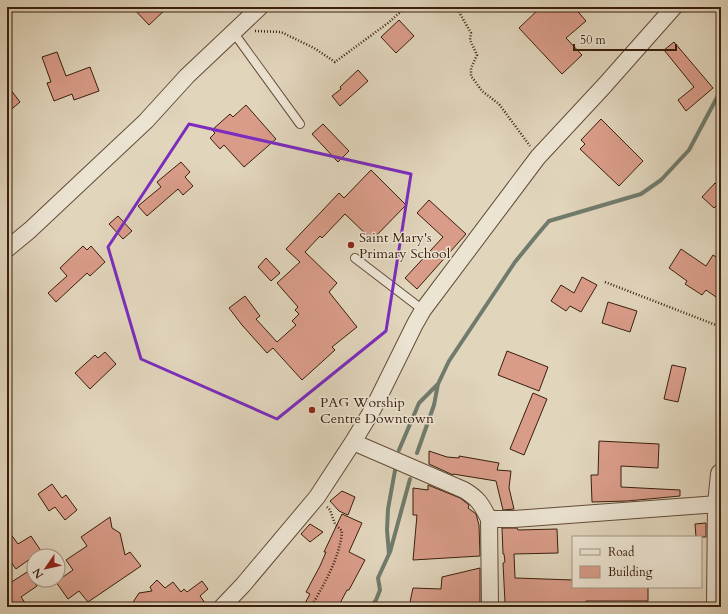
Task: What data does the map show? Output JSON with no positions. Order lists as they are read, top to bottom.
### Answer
{
  "places": ["Saint Mary's Primary School", "PAG Worship Centre Downtown"],
  "legend": ["Road", "Building"],
  "scale_bar": "50 m",
  "north": "bottom left"
}
